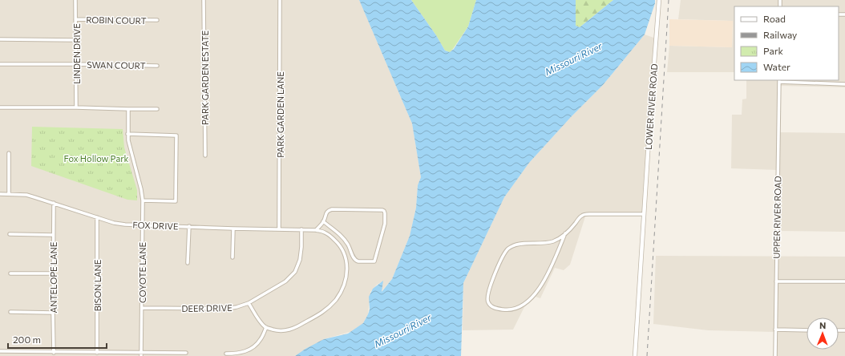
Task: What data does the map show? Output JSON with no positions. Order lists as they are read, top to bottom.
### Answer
{
  "streets": {
    "street": [
      "ROBIN COURT",
      "LINDEN DRIVE",
      "SWAN COURT",
      "PARK GARDEN ESTATE",
      "LOWER RIVER ROAD",
      "PARK GARDEN LANE",
      "UPPER RIVER ROAD",
      "FOX DRIVE",
      "COYOTE LANE",
      "ANTELOPE LANE",
      "BISON LANE",
      "DEER DRIVE"
    ]
  },
  "crossings": [
    ["ROBIN COURT", "LINDEN DRIVE"],
    ["LINDEN DRIVE", "SWAN COURT"],
    ["PARK GARDEN LANE", "FOX DRIVE"],
    ["FOX DRIVE", "COYOTE LANE"],
    ["FOX DRIVE", "ANTELOPE LANE"],
    ["FOX DRIVE", "BISON LANE"],
    ["FOX DRIVE", "DEER DRIVE"],
    ["COYOTE LANE", "DEER DRIVE"]
  ],
  "water": ["Missouri River"],
  "parks": ["Fox Hollow Park"],
  "legend": [
    "Road",
    "Railway",
    "Park",
    "Water"
  ],
  "scale_bar": "200 m",
  "north": "top"
}
